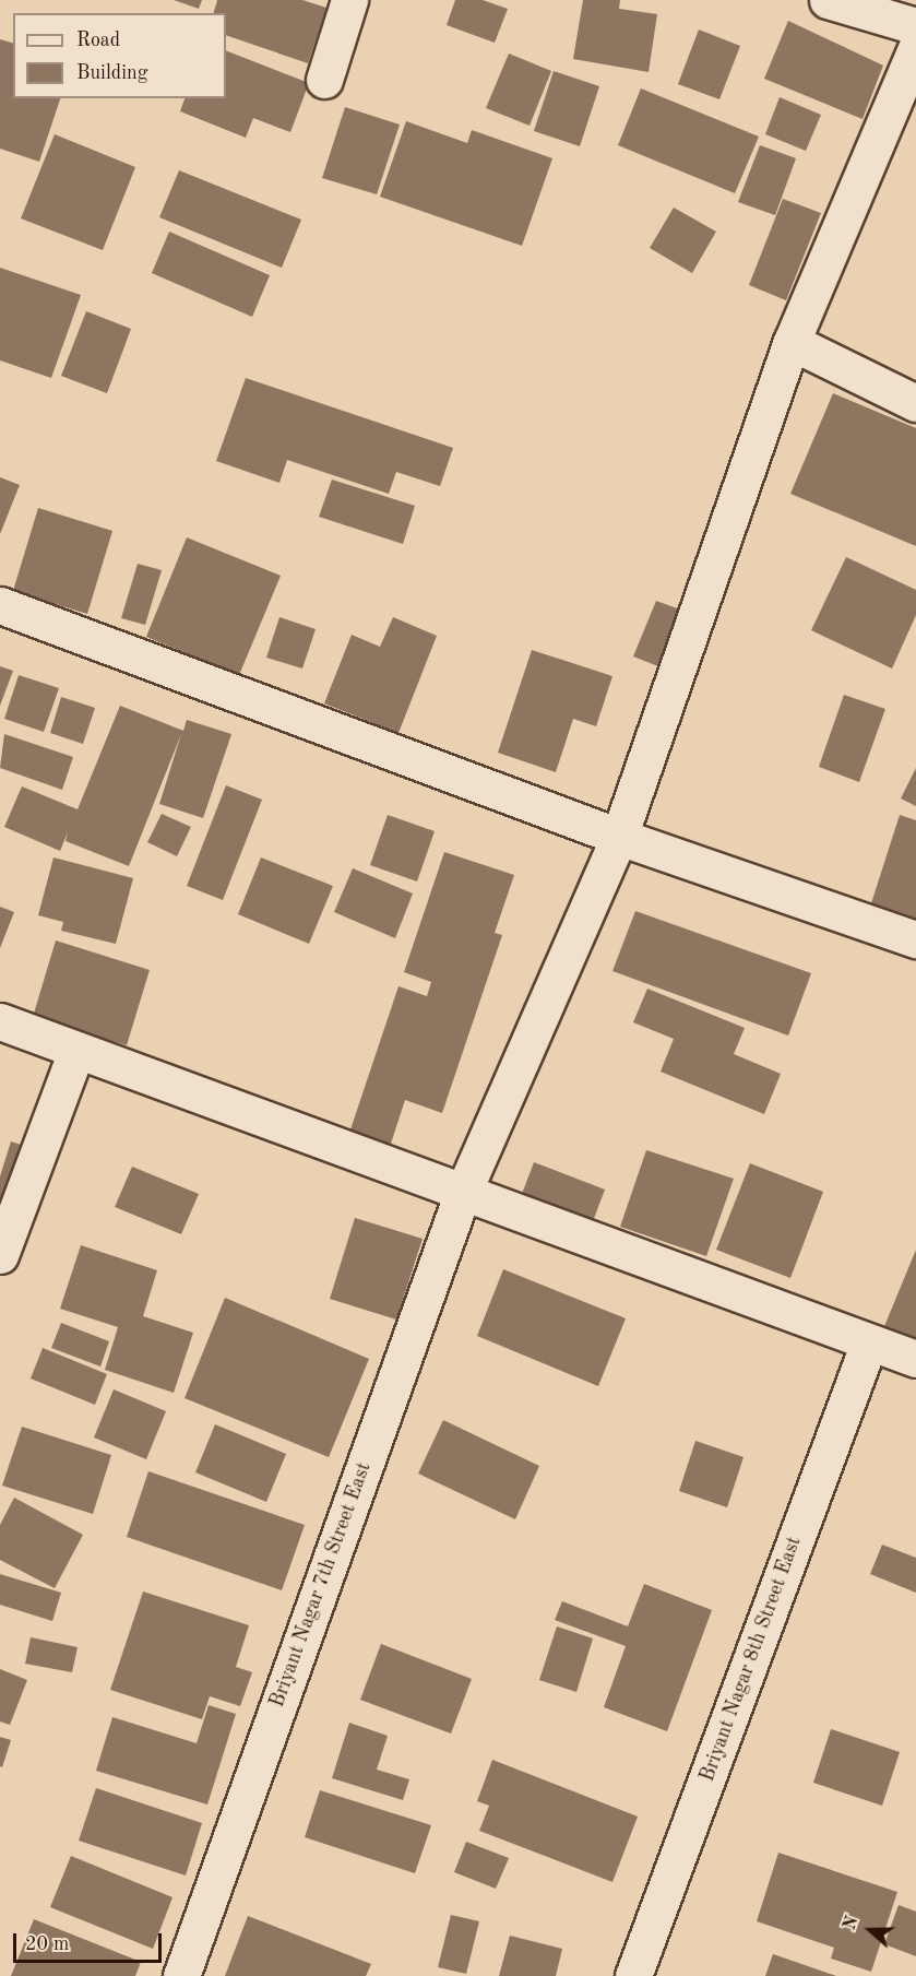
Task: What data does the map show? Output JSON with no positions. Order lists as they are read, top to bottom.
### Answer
{
  "streets": {
    "street": ["Briyant Nagar 7th Street East", "Briyant Nagar 8th Street East"]
  },
  "legend": ["Road", "Building"],
  "scale_bar": "20 m",
  "north": "left"
}
